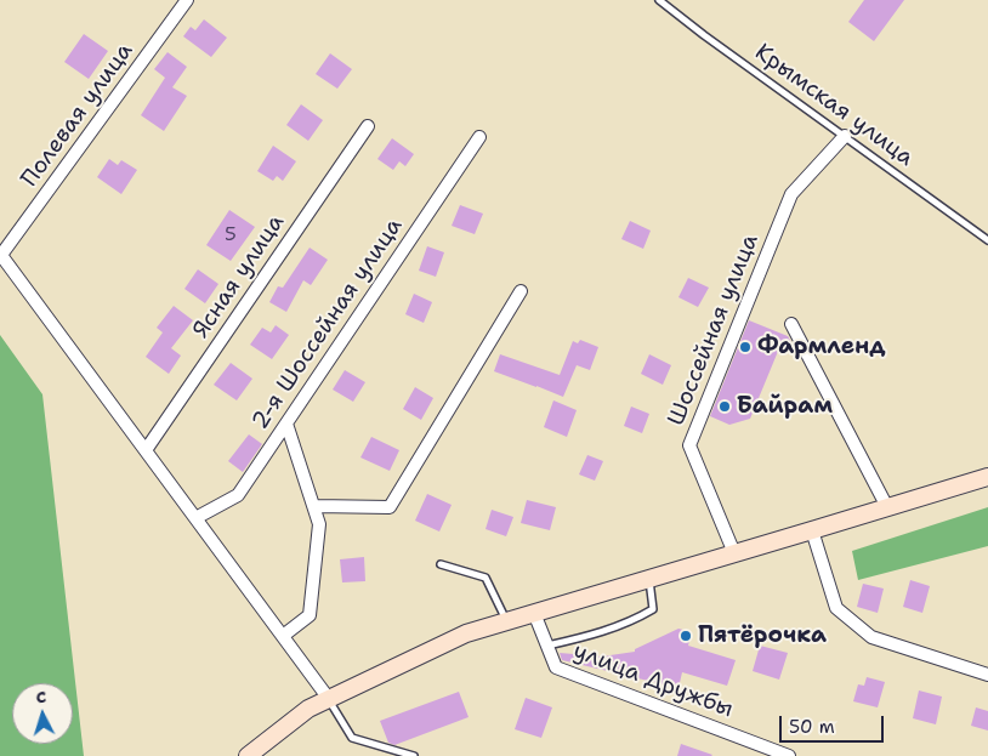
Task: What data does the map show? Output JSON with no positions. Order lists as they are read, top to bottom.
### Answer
{
  "streets": {
    "street": [
      "Полевая улица",
      "Ясная улица",
      "2-я Шоссейная улица",
      "Шоссейная улица",
      "улица Дружбы"
    ],
    "lane": ["Крымская улица"]
  },
  "crossings": [
    ["Крымская улица", "Шоссейная улица"]
  ],
  "places": ["Фармленд", "Байрам", "Пятёрочка"],
  "house_numbers": ["5"],
  "scale_bar": "50 m",
  "north": "top"
}
